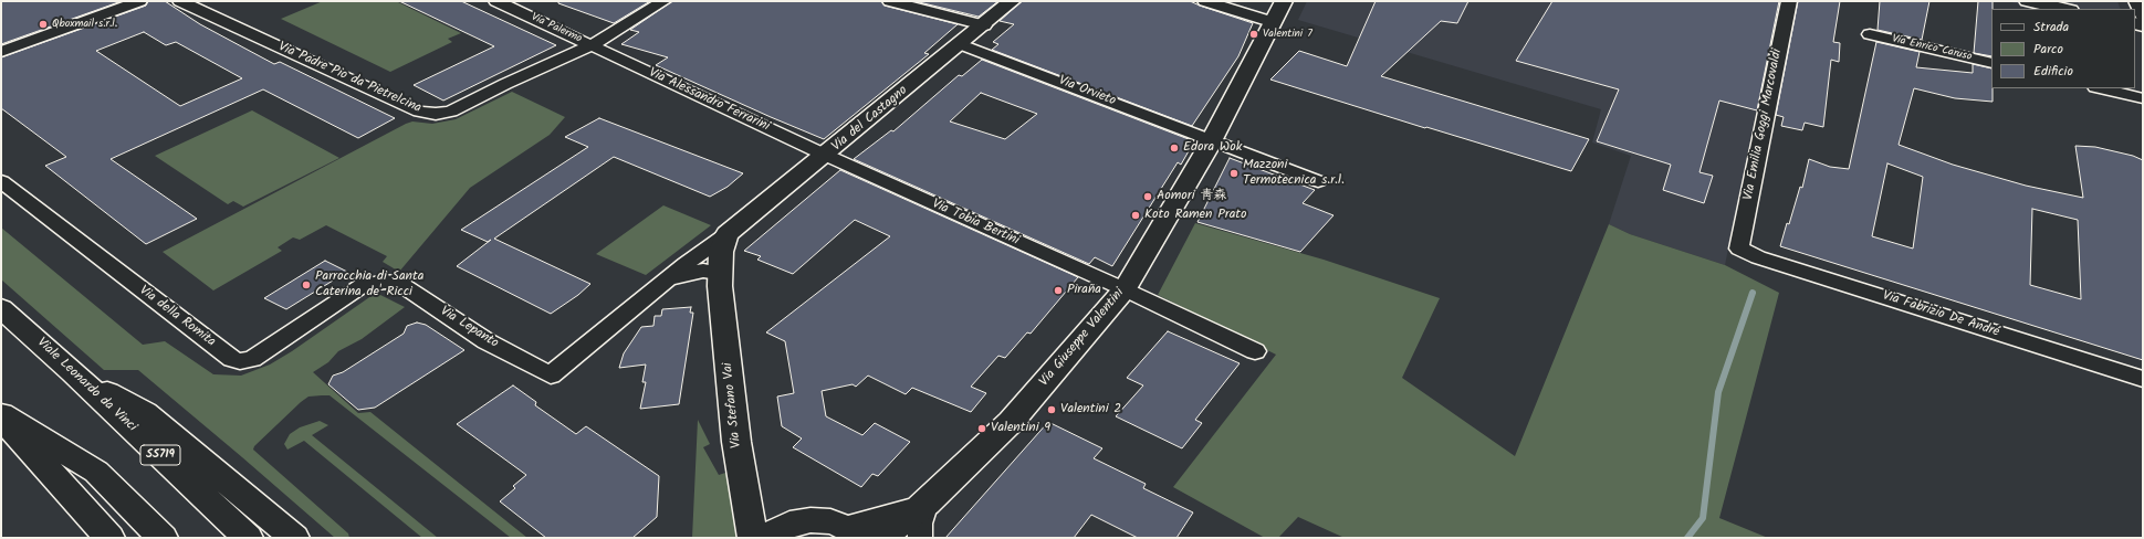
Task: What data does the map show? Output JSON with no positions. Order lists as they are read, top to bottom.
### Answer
{
  "streets": {
    "main road": [
      "Via del Castagno",
      "Via Giuseppe Valentini",
      "Viale Leonardo da Vinci",
      "Via Stefano Vai",
      "SS719"
    ],
    "street": [
      "Via Palermo",
      "Via Enrico Caruso",
      "Via Padre Pio da Pietrelcina",
      "Via Orvieto",
      "Via Alessandro Ferrarini",
      "Via Emilia Goggi Marcovaldi",
      "Via Tobia Bertini",
      "Via Fabrizio De André",
      "Via della Romita",
      "Via Lepanto"
    ]
  },
  "crossings": [
    ["Via Palermo", "Via Padre Pio da Pietrelcina"],
    ["Via Palermo", "Via Alessandro Ferrarini"],
    ["Via Padre Pio da Pietrelcina", "Via Alessandro Ferrarini"],
    ["Via Orvieto", "Via del Castagno"],
    ["Via Orvieto", "Via Giuseppe Valentini"],
    ["Via Alessandro Ferrarini", "Via del Castagno"],
    ["Via Alessandro Ferrarini", "Via Tobia Bertini"],
    ["Via del Castagno", "Via Tobia Bertini"],
    ["Via del Castagno", "Via Lepanto"],
    ["Via del Castagno", "Via Stefano Vai"],
    ["Via Emilia Goggi Marcovaldi", "Via Fabrizio De André"],
    ["Via Tobia Bertini", "Via Giuseppe Valentini"],
    ["Via della Romita", "Via Lepanto"]
  ],
  "places": [
    "Qboxmail s.r.l.",
    "Valentini 7",
    "Edora Wok",
    "Mazzoni Termotecnica s.r.l.",
    "Aomori 青森",
    "Koto Ramen Prato",
    "Parrocchia di Santa Caterina de' Ricci",
    "Piraña",
    "Valentini 2",
    "Valentini 9"
  ],
  "legend": ["Strada", "Parco", "Edificio"]
}
